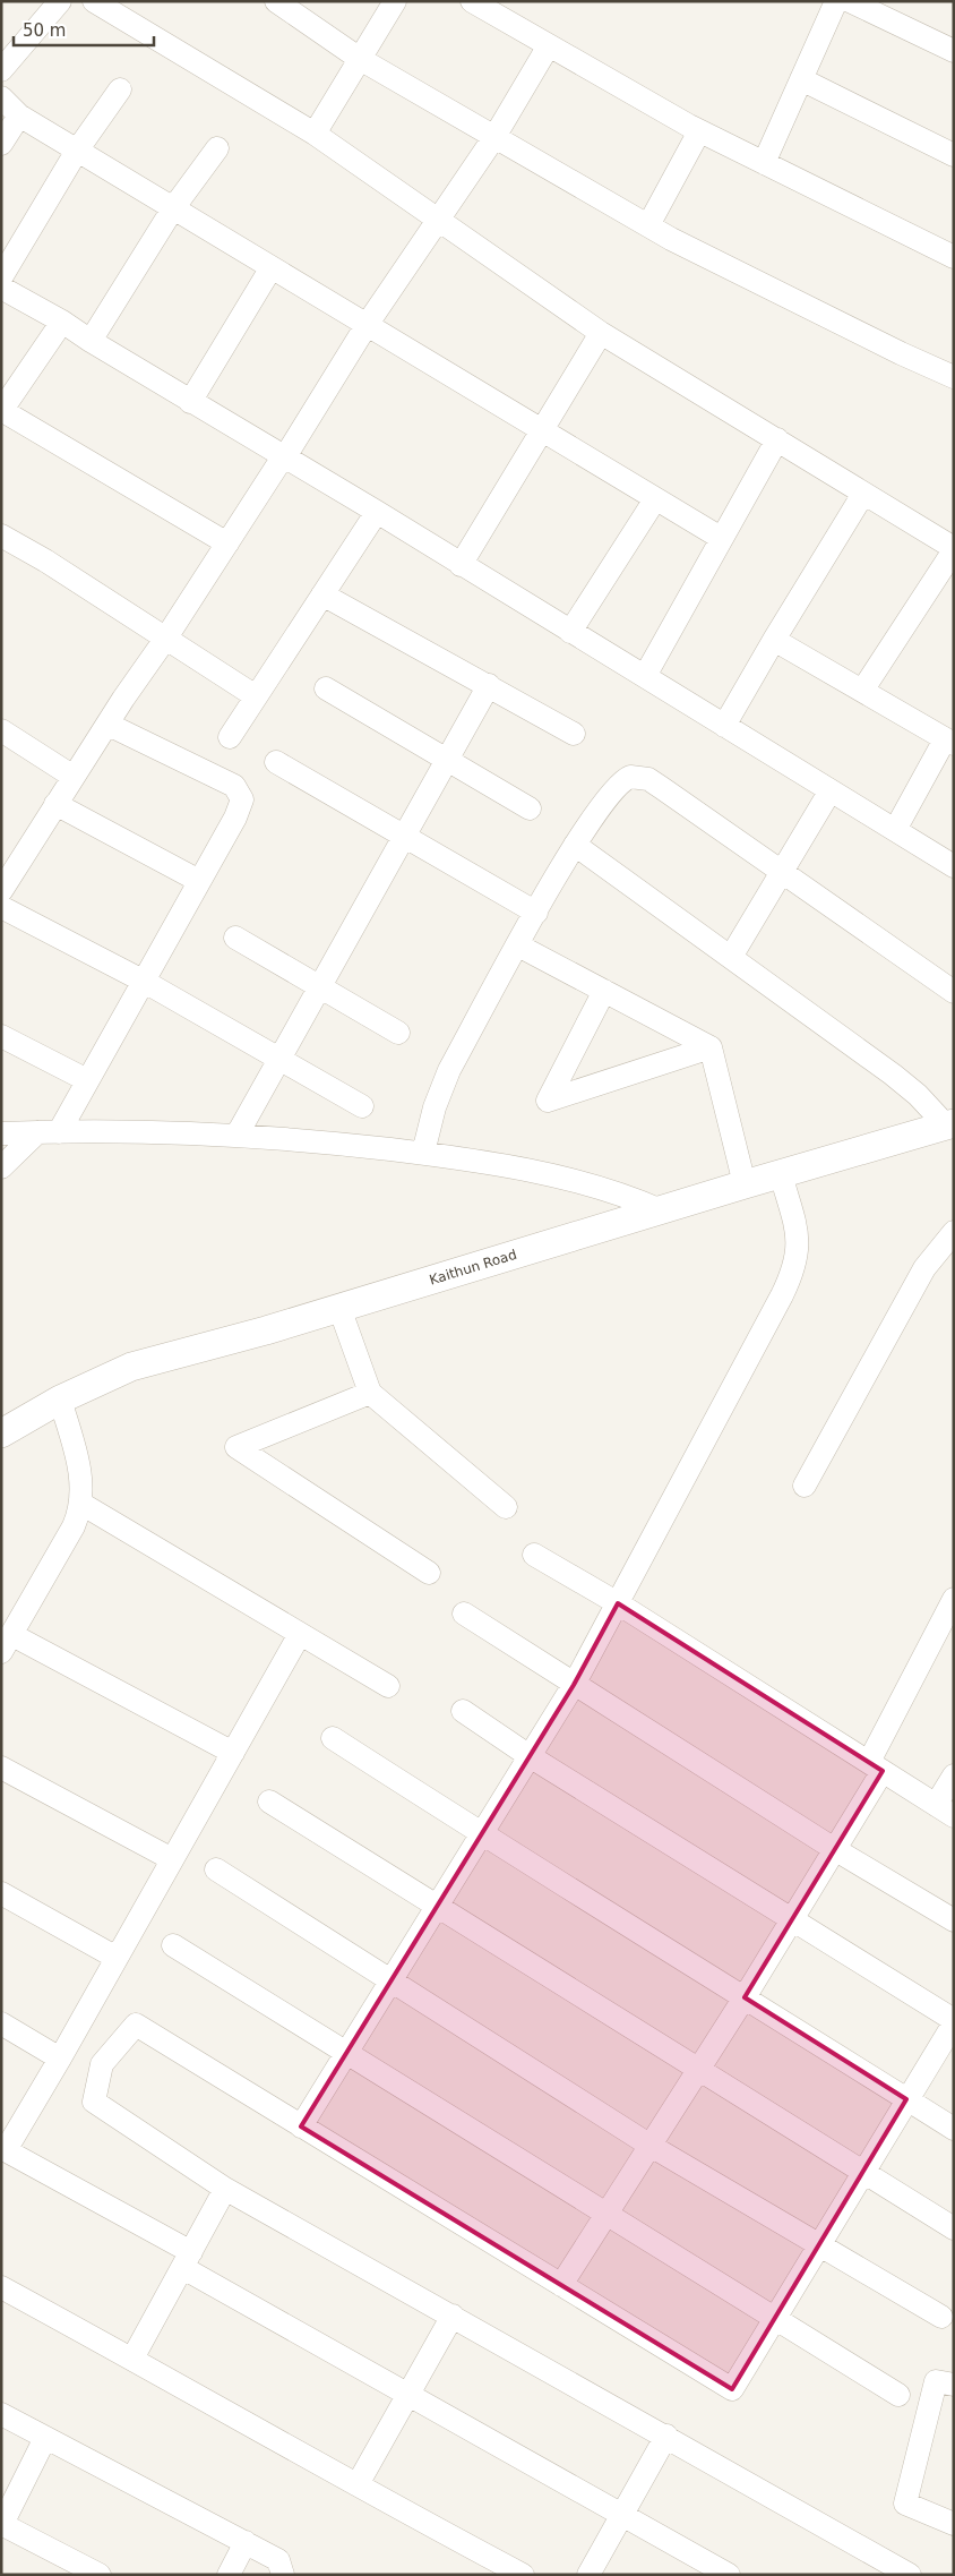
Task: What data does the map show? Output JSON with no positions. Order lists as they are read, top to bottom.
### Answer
{
  "streets": {
    "street": ["Kaithun Road"]
  },
  "scale_bar": "50 m"
}
